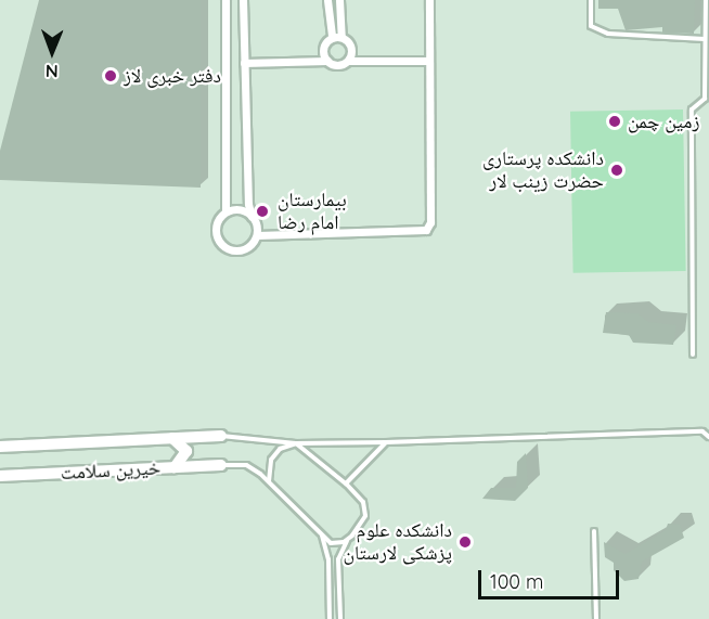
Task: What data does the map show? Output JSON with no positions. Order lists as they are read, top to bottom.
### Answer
{
  "streets": {
    "street": ["خیرین سلامت"]
  },
  "places": [
    "دفتر خبری لاز",
    "زمین چمن",
    "دانشکده پرستاری حضرت زینب لار",
    "بیمارستان امام رضا",
    "دانشکده علوم پزشکی لارستان"
  ],
  "scale_bar": "100 m",
  "north": "bottom"
}
